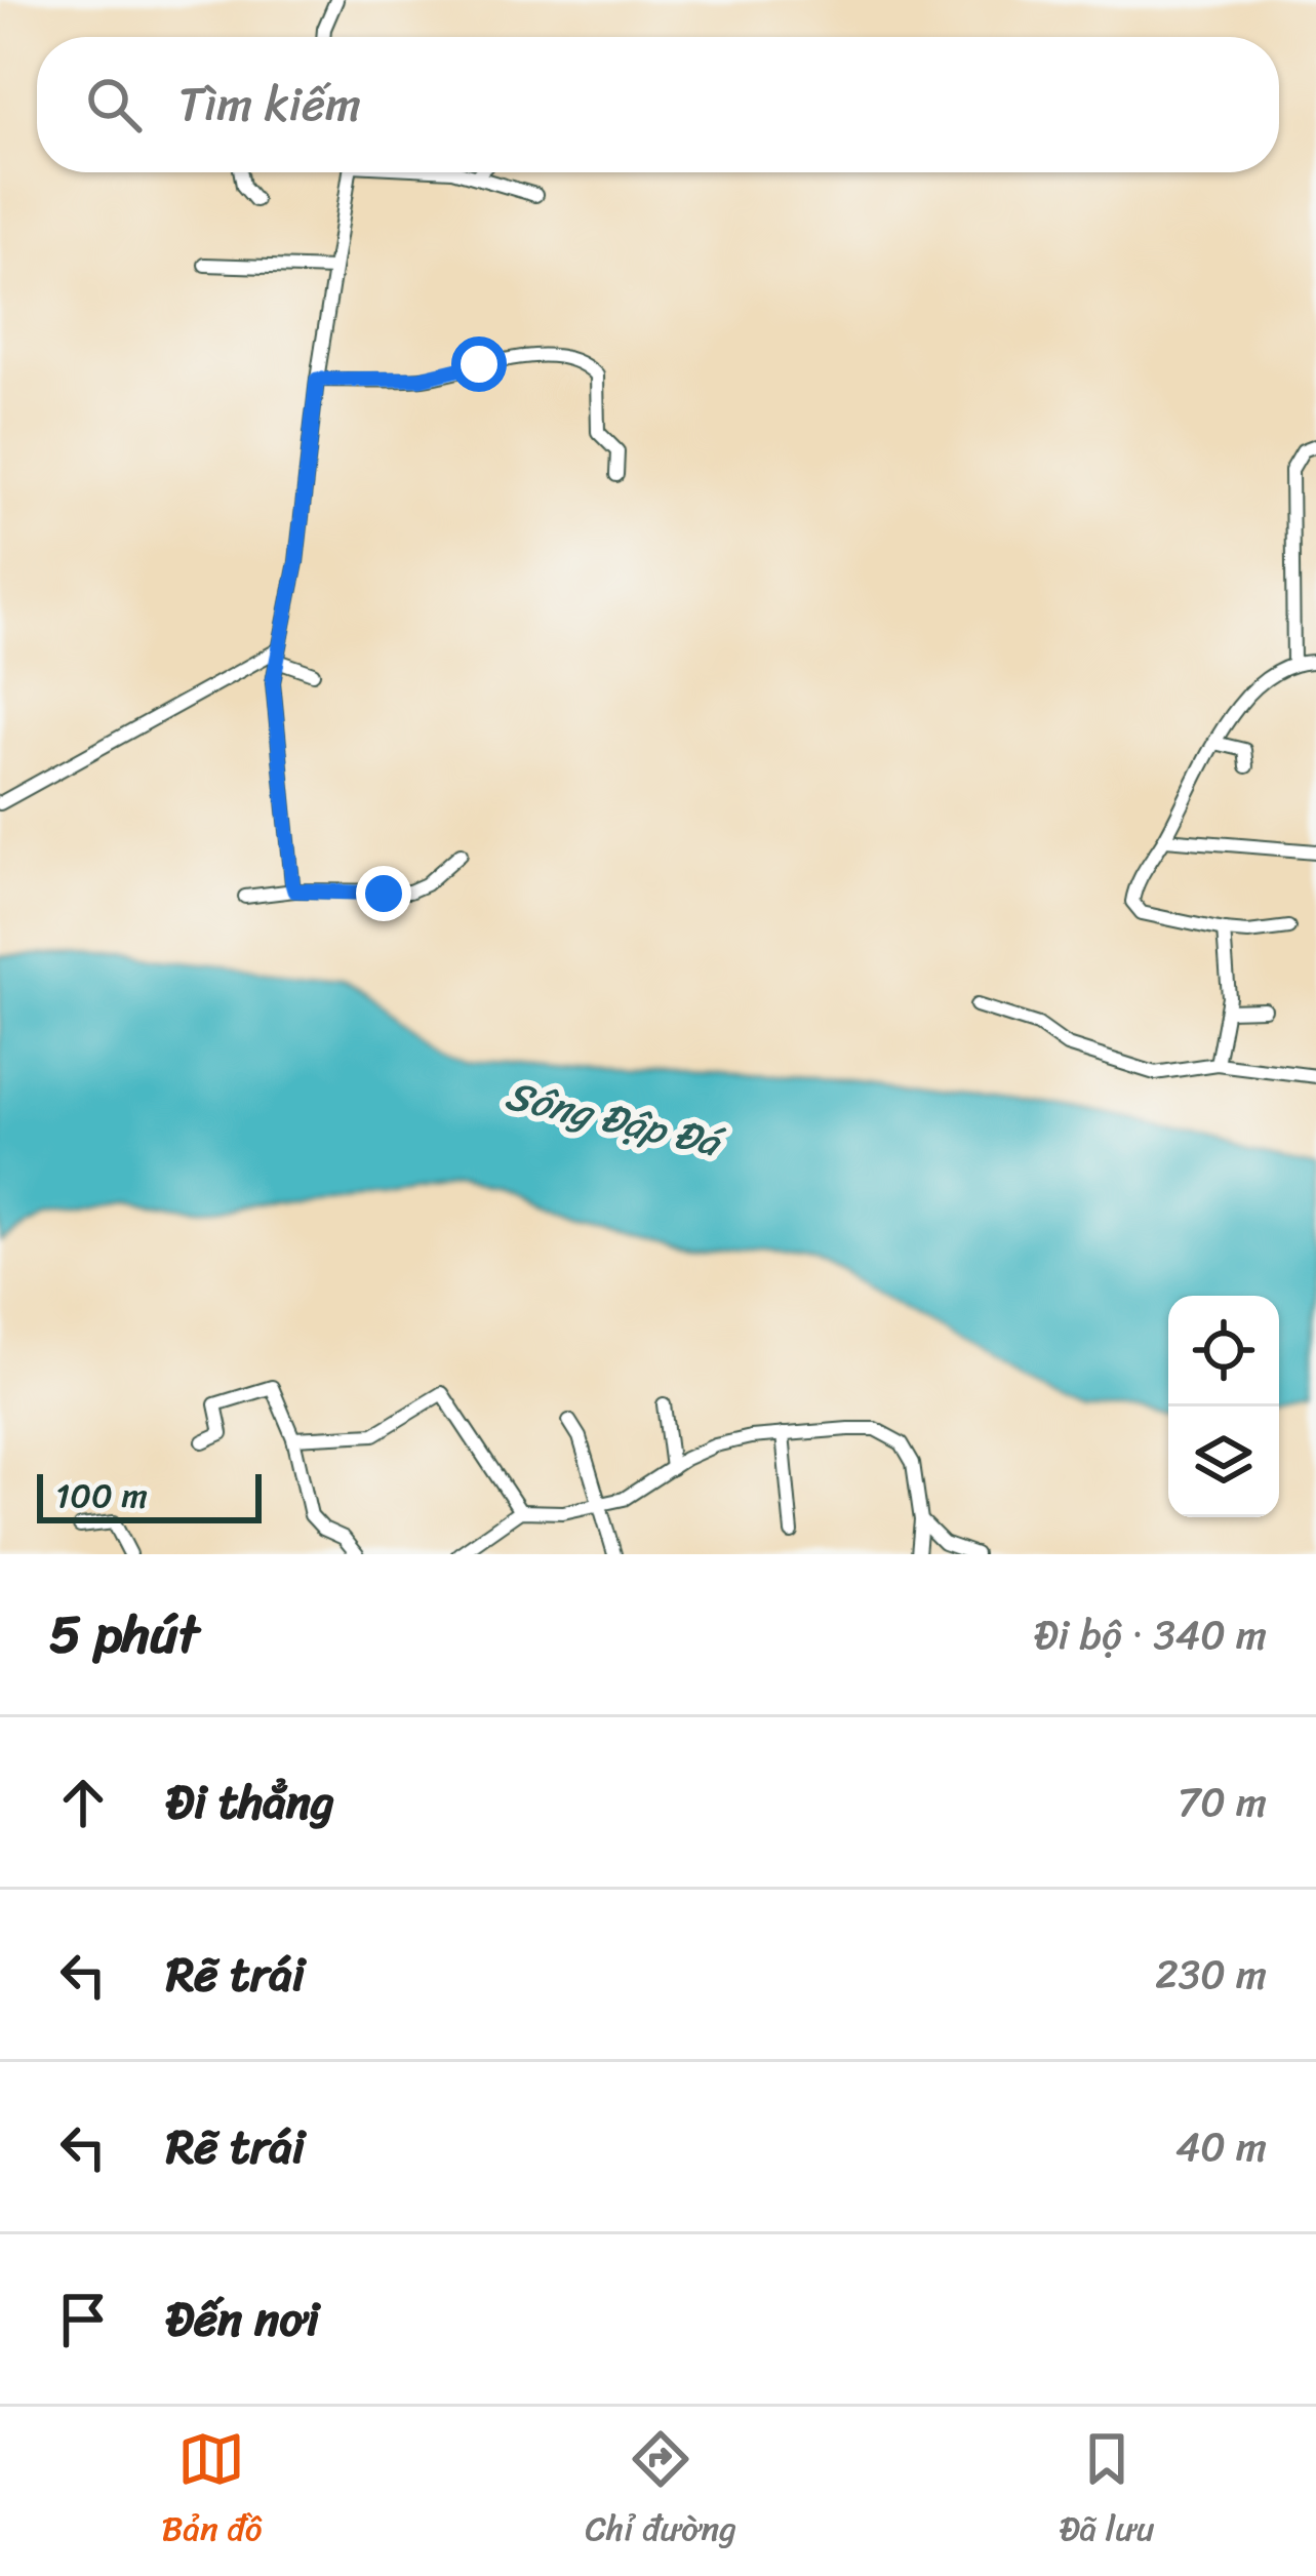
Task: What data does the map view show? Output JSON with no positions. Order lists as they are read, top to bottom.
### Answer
{
  "water": ["Sông Đập Đá"],
  "scale_bar": "100 m",
  "page": {
    "search": "Tìm kiếm",
    "scale": "100 m",
    "heading": ["5 phút", "Đi bộ · 340 m"],
    "list": [
      ["Đi thẳng", "70 m"],
      ["Rẽ trái", "230 m"],
      ["Rẽ trái", "40 m"],
      "Đến nơi"
    ],
    "nav": ["Bản đồ", "Chỉ đường", "Đã lưu"]
  }
}
